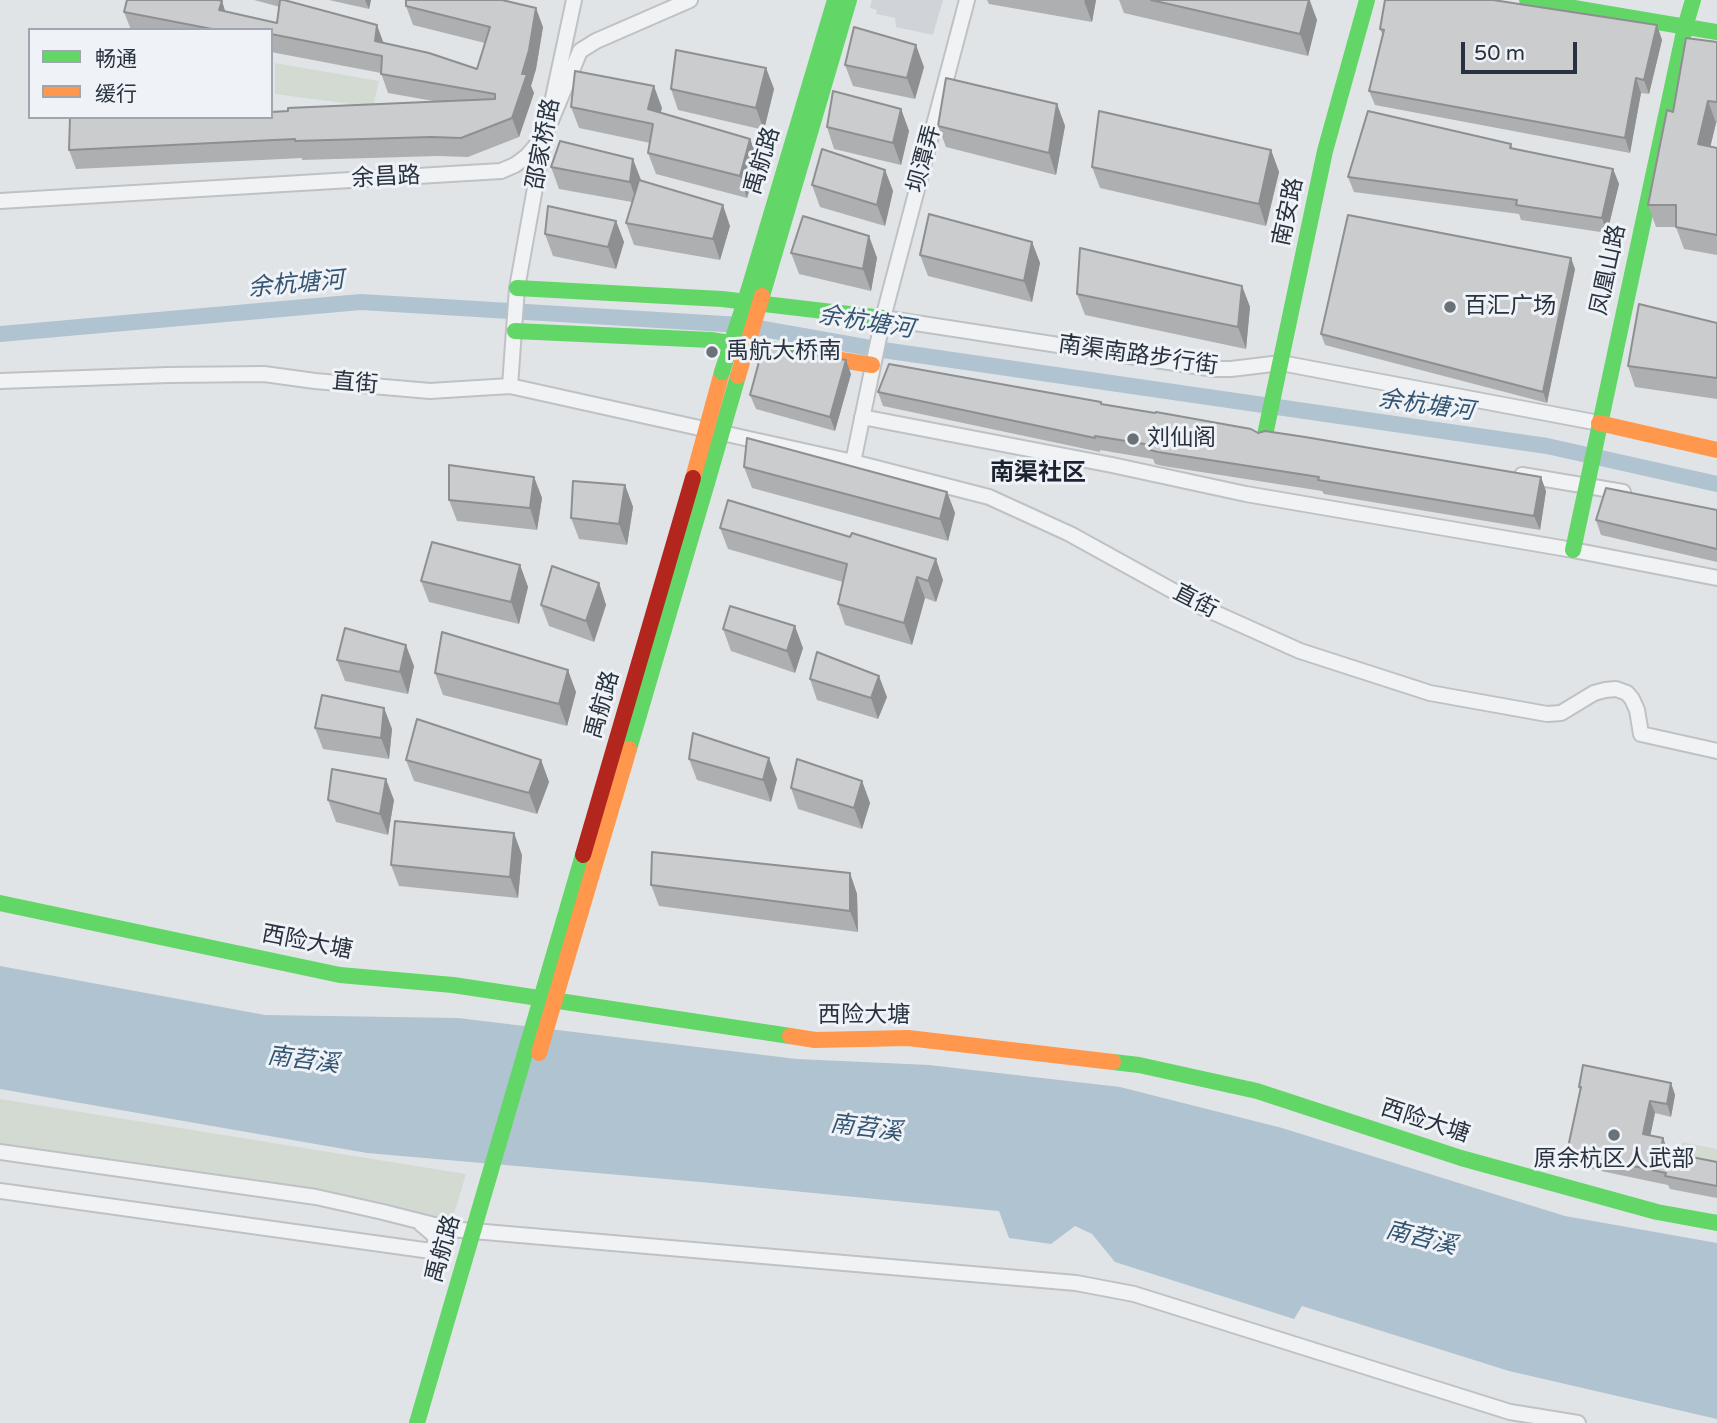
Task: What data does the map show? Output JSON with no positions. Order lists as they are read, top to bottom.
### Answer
{
  "streets": {
    "street": [
      "邵家桥路",
      "坝潭弄",
      "禹航路",
      "余昌路",
      "南安路",
      "凤凰山路",
      "南渠南路步行街",
      "直街",
      "西险大塘"
    ]
  },
  "crossings": [
    ["邵家桥路", "余昌路"],
    ["邵家桥路", "直街"],
    ["坝潭弄", "南渠南路步行街"],
    ["坝潭弄", "直街"],
    ["禹航路", "直街"],
    ["南安路", "南渠南路步行街"],
    ["凤凰山路", "南渠南路步行街"]
  ],
  "districts": ["南渠社区"],
  "water": ["余杭塘河", "南苕溪"],
  "places": [
    "百汇广场",
    "禹航大桥南",
    "刘仙阁",
    "原余杭区人武部"
  ],
  "legend": ["畅通", "缓行"],
  "scale_bar": "50 m"
}
